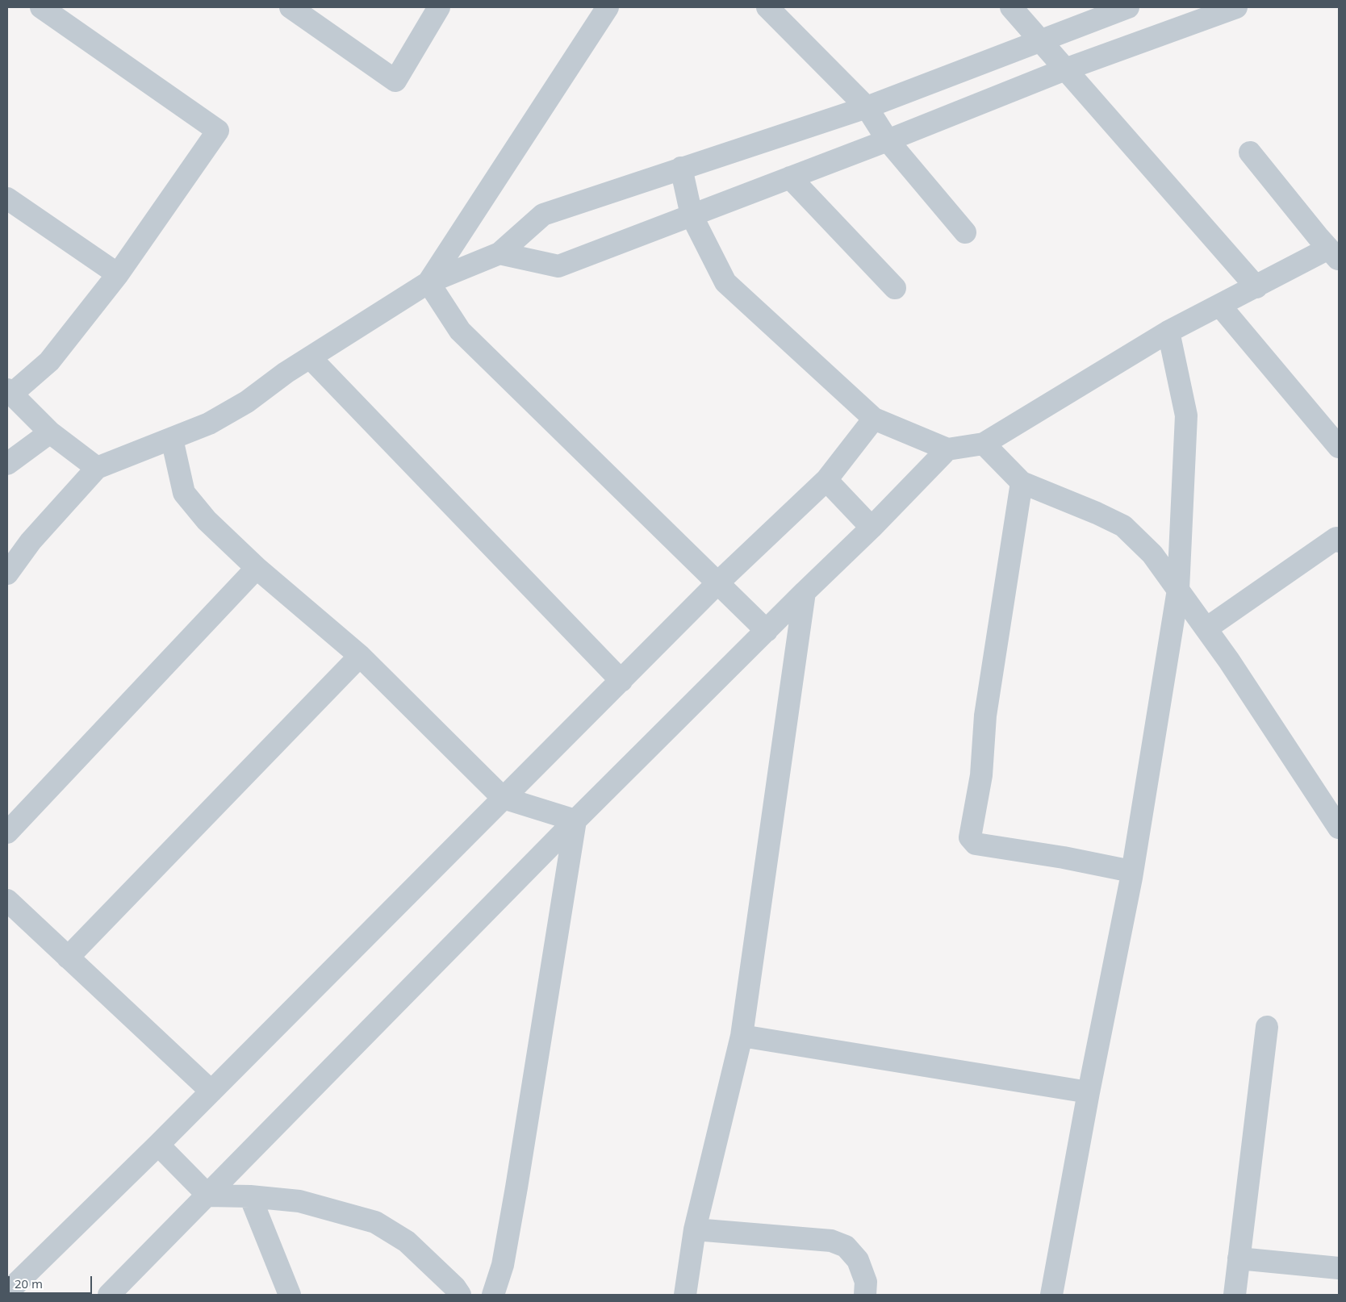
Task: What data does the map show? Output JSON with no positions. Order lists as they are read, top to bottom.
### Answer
{
  "scale_bar": "20 m"
}
